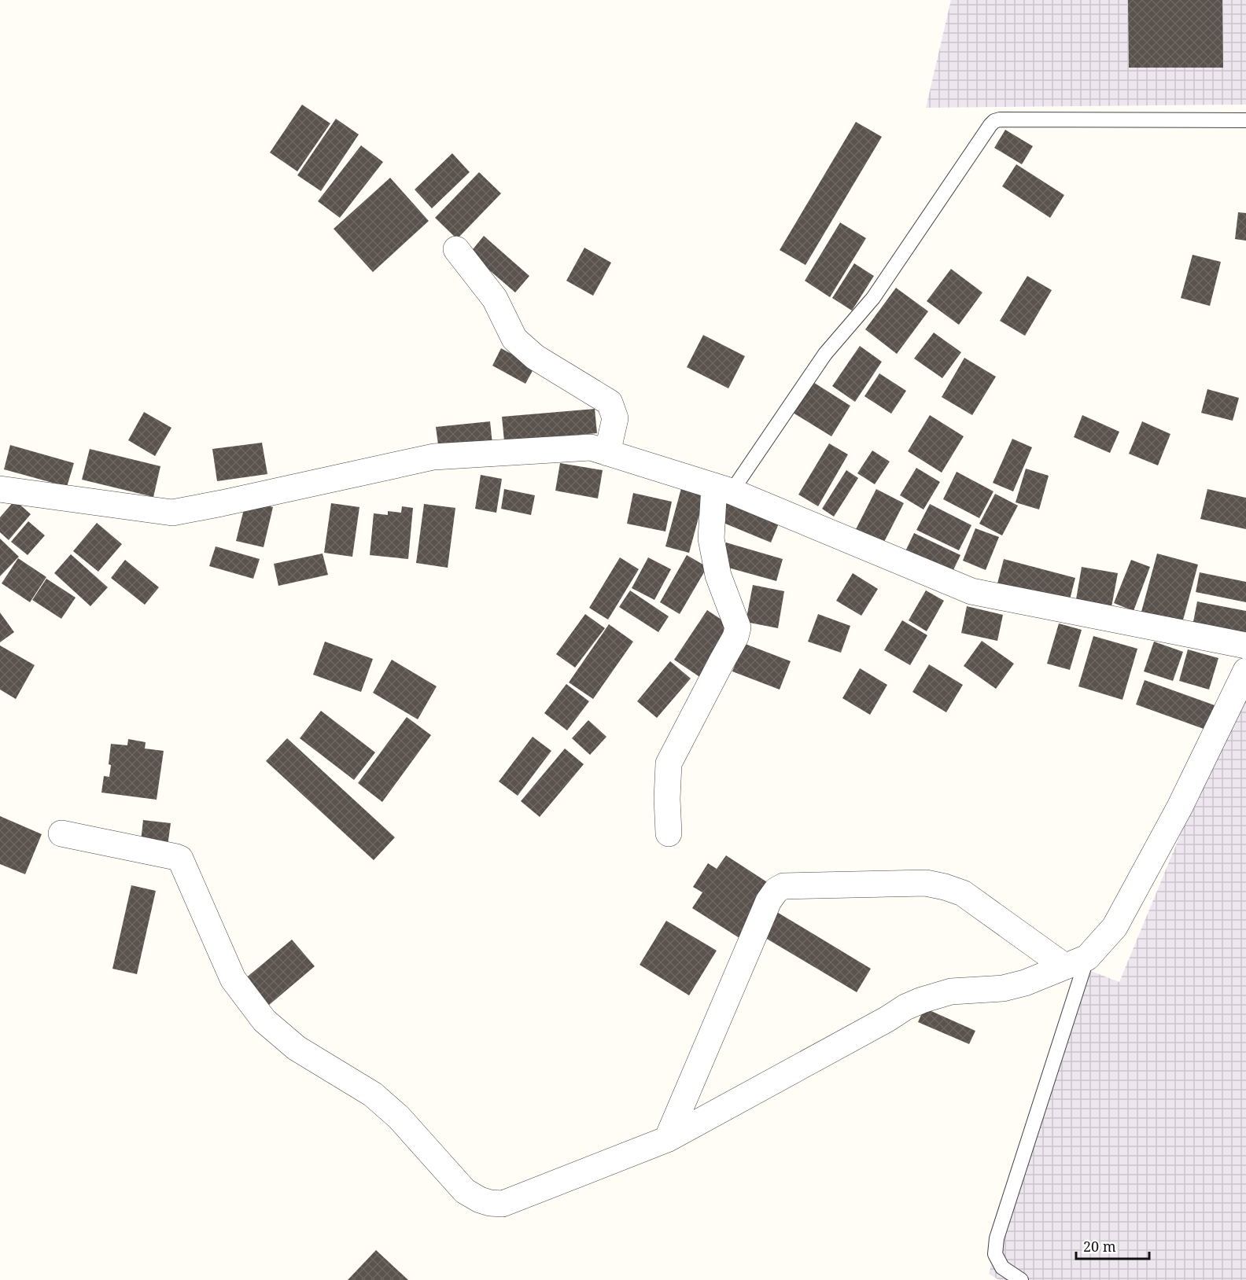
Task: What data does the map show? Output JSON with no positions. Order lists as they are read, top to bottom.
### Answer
{
  "scale_bar": "20 m"
}
